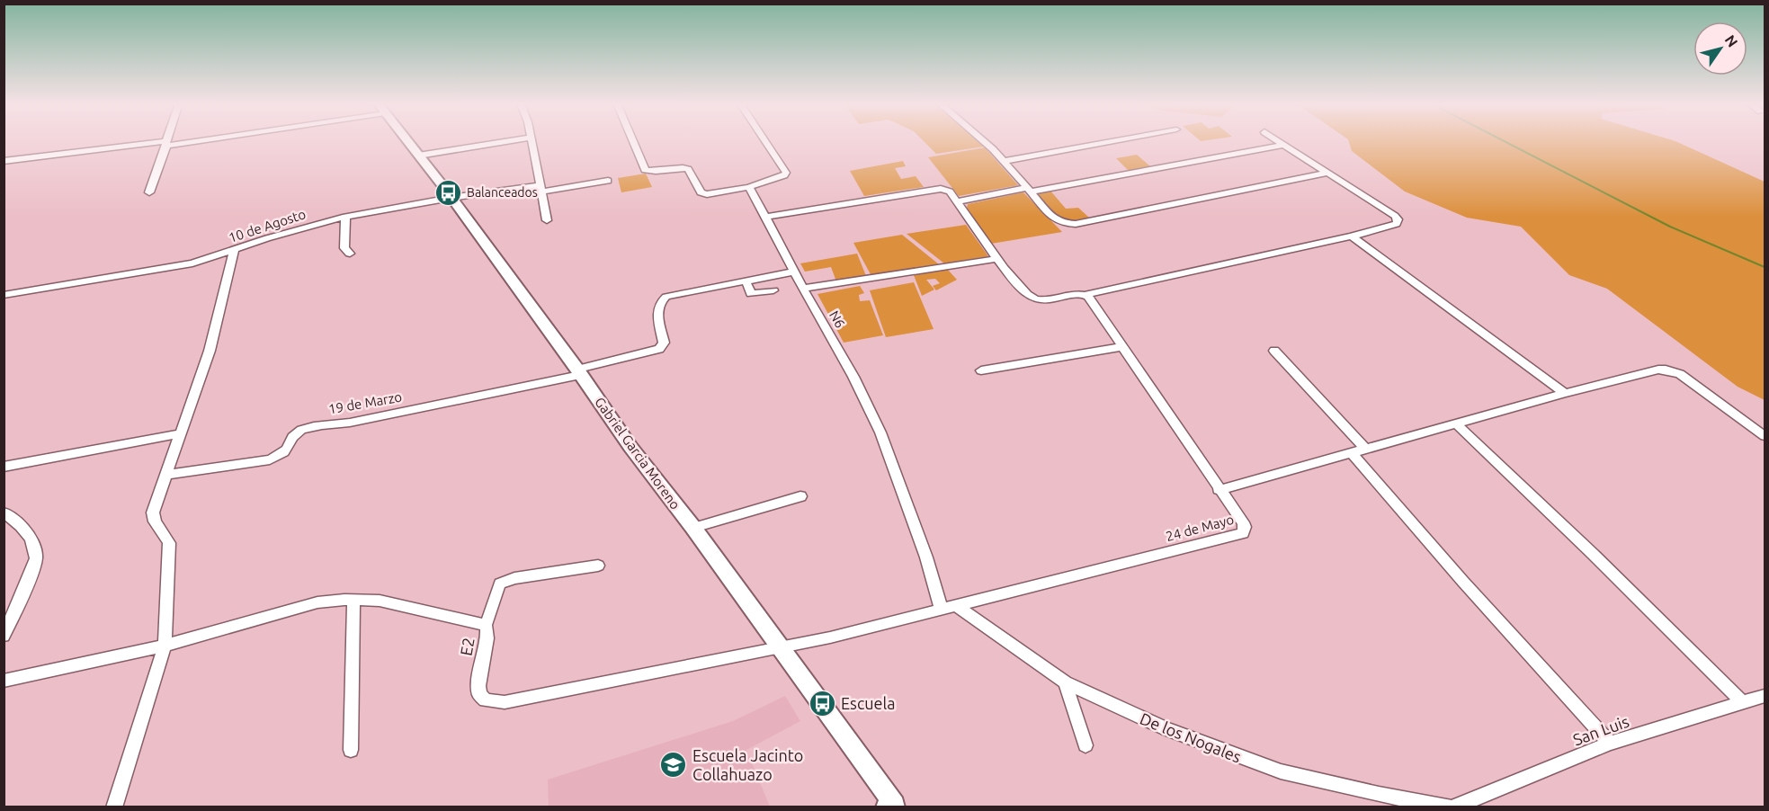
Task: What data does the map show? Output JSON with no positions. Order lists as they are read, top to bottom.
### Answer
{
  "streets": {
    "street": [
      "10 de Agosto",
      "N6",
      "19 de Marzo",
      "Gabriel Garcia Moreno",
      "24 de Mayo",
      "E2",
      "San Luis",
      "De los Nogales"
    ]
  },
  "crossings": [
    ["10 de Agosto", "Gabriel Garcia Moreno"],
    ["N6", "19 de Marzo"],
    ["N6", "24 de Mayo"],
    ["19 de Marzo", "Gabriel Garcia Moreno"],
    ["Gabriel Garcia Moreno", "24 de Mayo"],
    ["Gabriel Garcia Moreno", "E2"],
    ["24 de Mayo", "E2"],
    ["24 de Mayo", "De los Nogales"],
    ["San Luis", "De los Nogales"]
  ],
  "places": {
    "bus stop": ["Balanceados", "Escuela"],
    "school or university": ["Escuela Jacinto Collahuazo"]
  },
  "north": "top right"
}
